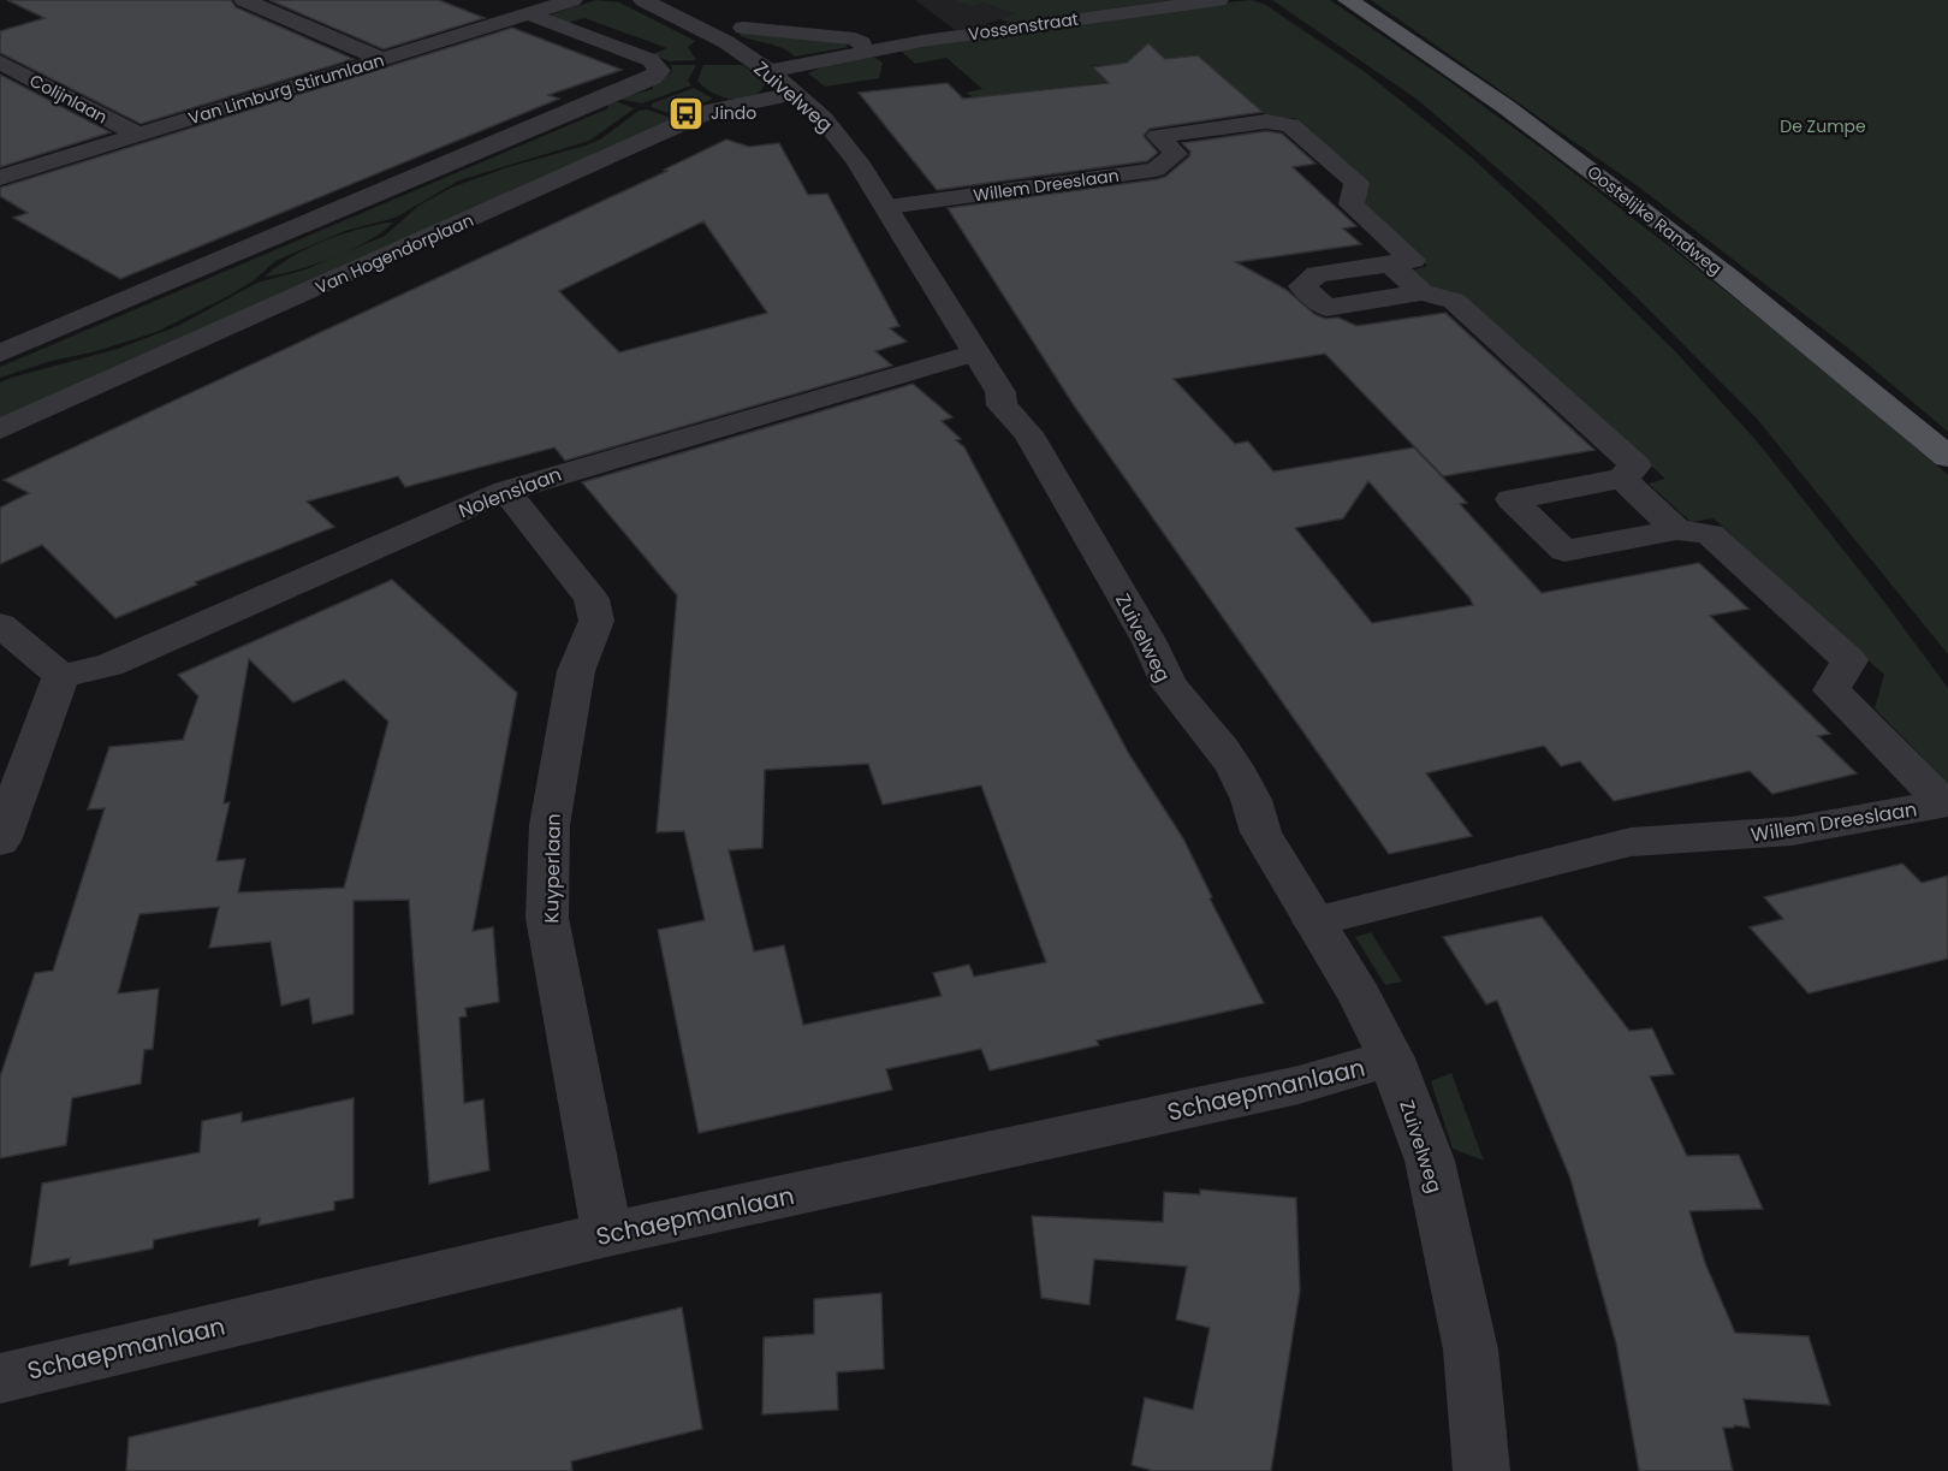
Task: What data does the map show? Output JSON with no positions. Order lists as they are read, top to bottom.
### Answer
{
  "streets": {
    "main road": ["Oostelijke Randweg"],
    "street": [
      "Vossenstraat",
      "Van Limburg Stirumlaan",
      "Zuivelweg",
      "Colijnlaan",
      "Willem Dreeslaan",
      "Van Hogendorplaan",
      "Nolenslaan",
      "Kuyperlaan",
      "Schaepmanlaan"
    ]
  },
  "crossings": [
    ["Vossenstraat", "Zuivelweg"],
    ["Vossenstraat", "Van Hogendorplaan"],
    ["Van Limburg Stirumlaan", "Colijnlaan"],
    ["Zuivelweg", "Willem Dreeslaan"],
    ["Zuivelweg", "Van Hogendorplaan"],
    ["Zuivelweg", "Nolenslaan"],
    ["Zuivelweg", "Schaepmanlaan"],
    ["Nolenslaan", "Kuyperlaan"],
    ["Kuyperlaan", "Schaepmanlaan"]
  ],
  "parks": ["De Zumpe"],
  "places": {
    "bus stop": ["Jindo"]
  }
}
